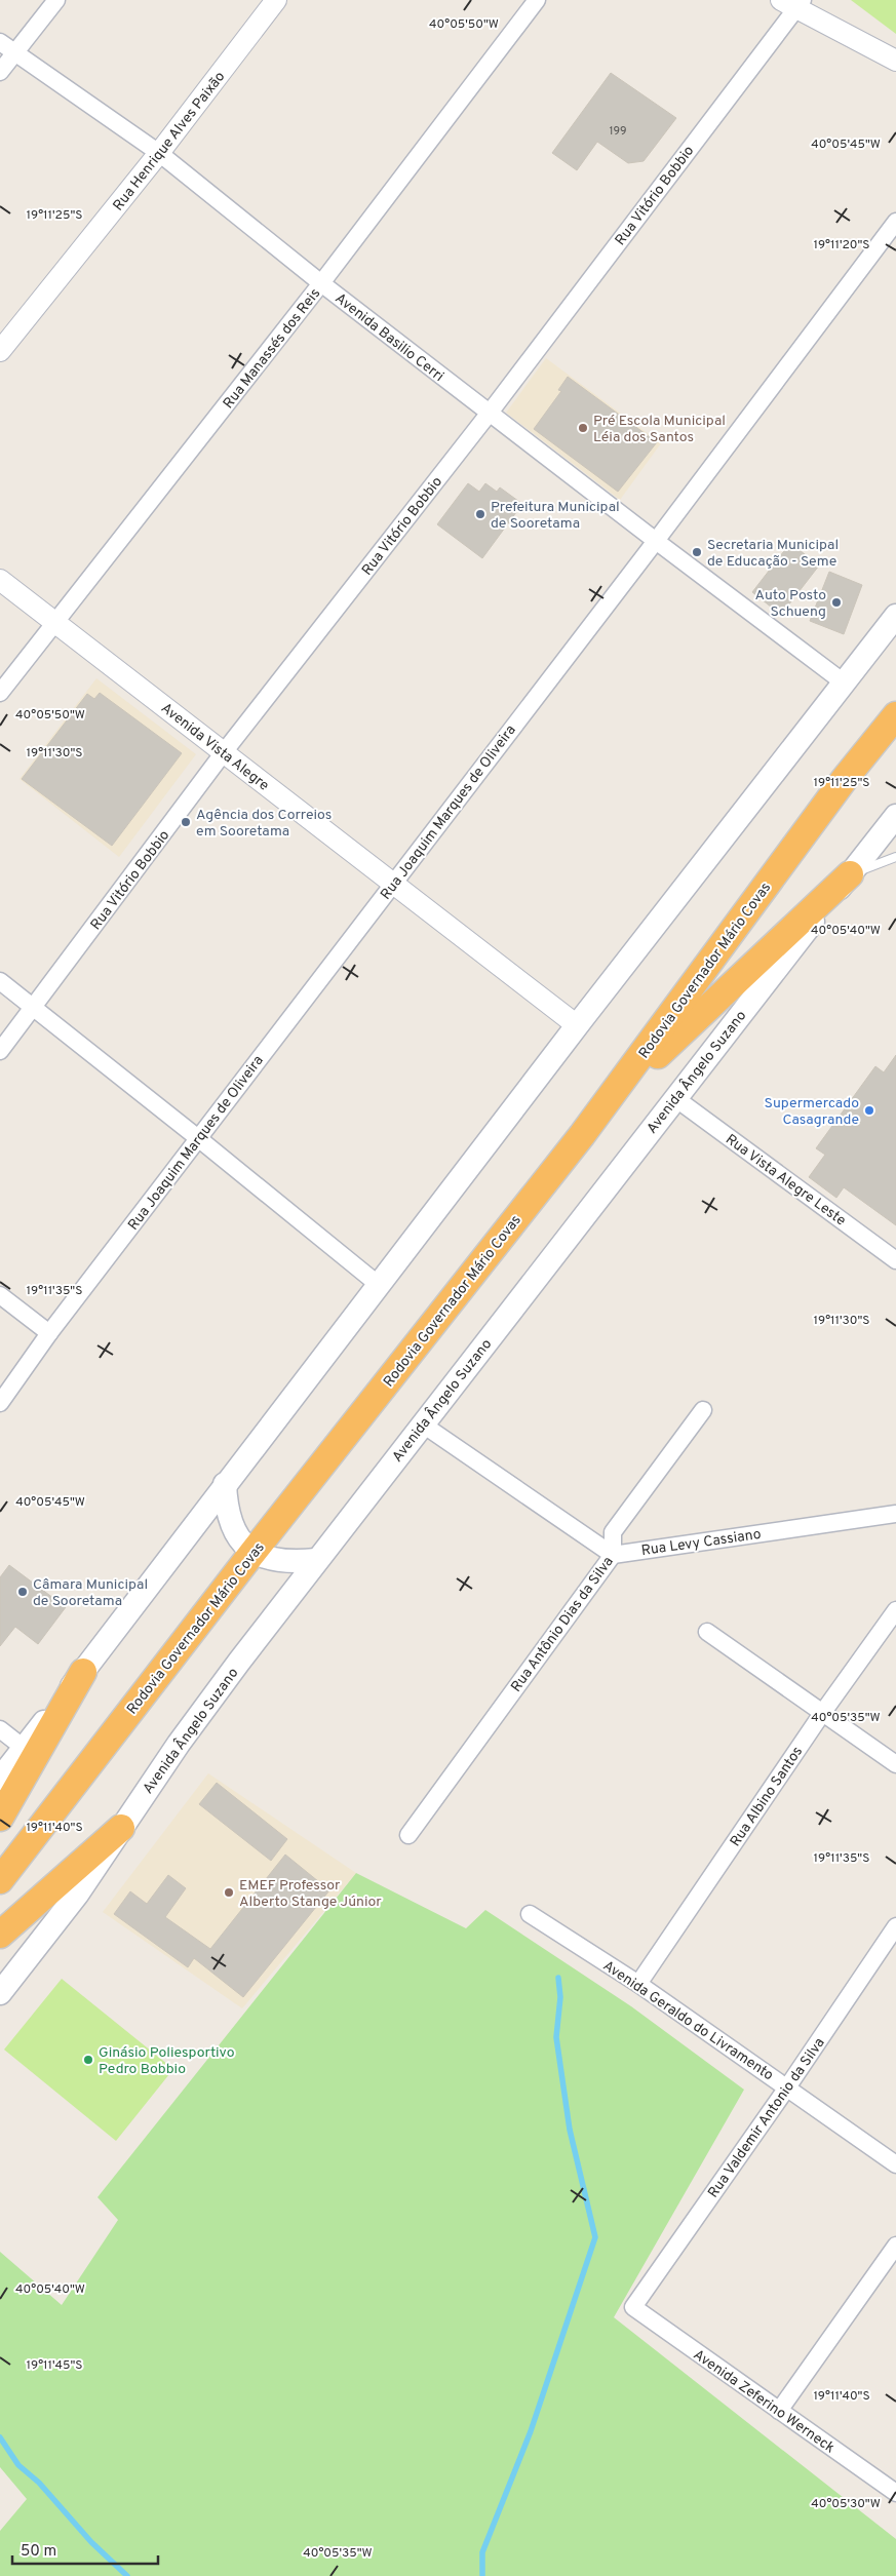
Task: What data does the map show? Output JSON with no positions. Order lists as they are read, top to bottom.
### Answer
{
  "streets": {
    "highway": ["Rodovia Governador Mário Covas"],
    "main road": ["Avenida Ângelo Suzano"],
    "street": [
      "Rua Henrique Alves Paixão",
      "Rua Vitório Bobbio",
      "Avenida Basilio Cerri",
      "Rua Manassés dos Reis",
      "Avenida Vista Alegre",
      "Rua Joaquim Marques de Oliveira",
      "Rua Vista Alegre Leste",
      "Rua Levy Cassiano",
      "Rua Antônio Dias da Silva",
      "Rua Albino Santos",
      "Avenida Geraldo do Livramento",
      "Rua Valdemir Antonio da Silva",
      "Avenida Zeferino Werneck"
    ]
  },
  "crossings": [
    ["Rua Henrique Alves Paixão", "Avenida Basilio Cerri"],
    ["Rua Vitório Bobbio", "Avenida Basilio Cerri"],
    ["Rua Vitório Bobbio", "Avenida Vista Alegre"],
    ["Avenida Basilio Cerri", "Rua Manassés dos Reis"],
    ["Avenida Basilio Cerri", "Rua Joaquim Marques de Oliveira"],
    ["Rua Manassés dos Reis", "Avenida Vista Alegre"],
    ["Avenida Vista Alegre", "Rua Joaquim Marques de Oliveira"],
    ["Avenida Ângelo Suzano", "Rua Vista Alegre Leste"],
    ["Rua Levy Cassiano", "Rua Antônio Dias da Silva"],
    ["Rua Albino Santos", "Avenida Geraldo do Livramento"],
    ["Avenida Geraldo do Livramento", "Rua Valdemir Antonio da Silva"],
    ["Rua Valdemir Antonio da Silva", "Avenida Zeferino Werneck"]
  ],
  "places": [
    "Pré Escola Municipal Léia dos Santos",
    "Prefeitura Municipal de Sooretama",
    "Secretaria Municipal de Educação - Seme",
    "Auto Posto Schueng",
    "Agência dos Correios em Sooretama",
    "Supermercado Casagrande",
    "Câmara Municipal de Sooretama",
    "EMEF Professor Alberto Stange Júnior",
    "Ginásio Poliesportivo Pedro Bobbio"
  ],
  "house_numbers": ["199"],
  "scale_bar": "50 m",
  "coordinates": [
    "40°05'50\"W",
    "40°05'45\"W",
    "19°11'25\"S",
    "19°11'20\"S",
    "19°11'30\"S",
    "40°05'40\"W",
    "19°11'35\"S",
    "40°05'35\"W",
    "19°11'40\"S",
    "19°11'45\"S",
    "40°05'30\"W"
  ]
}
